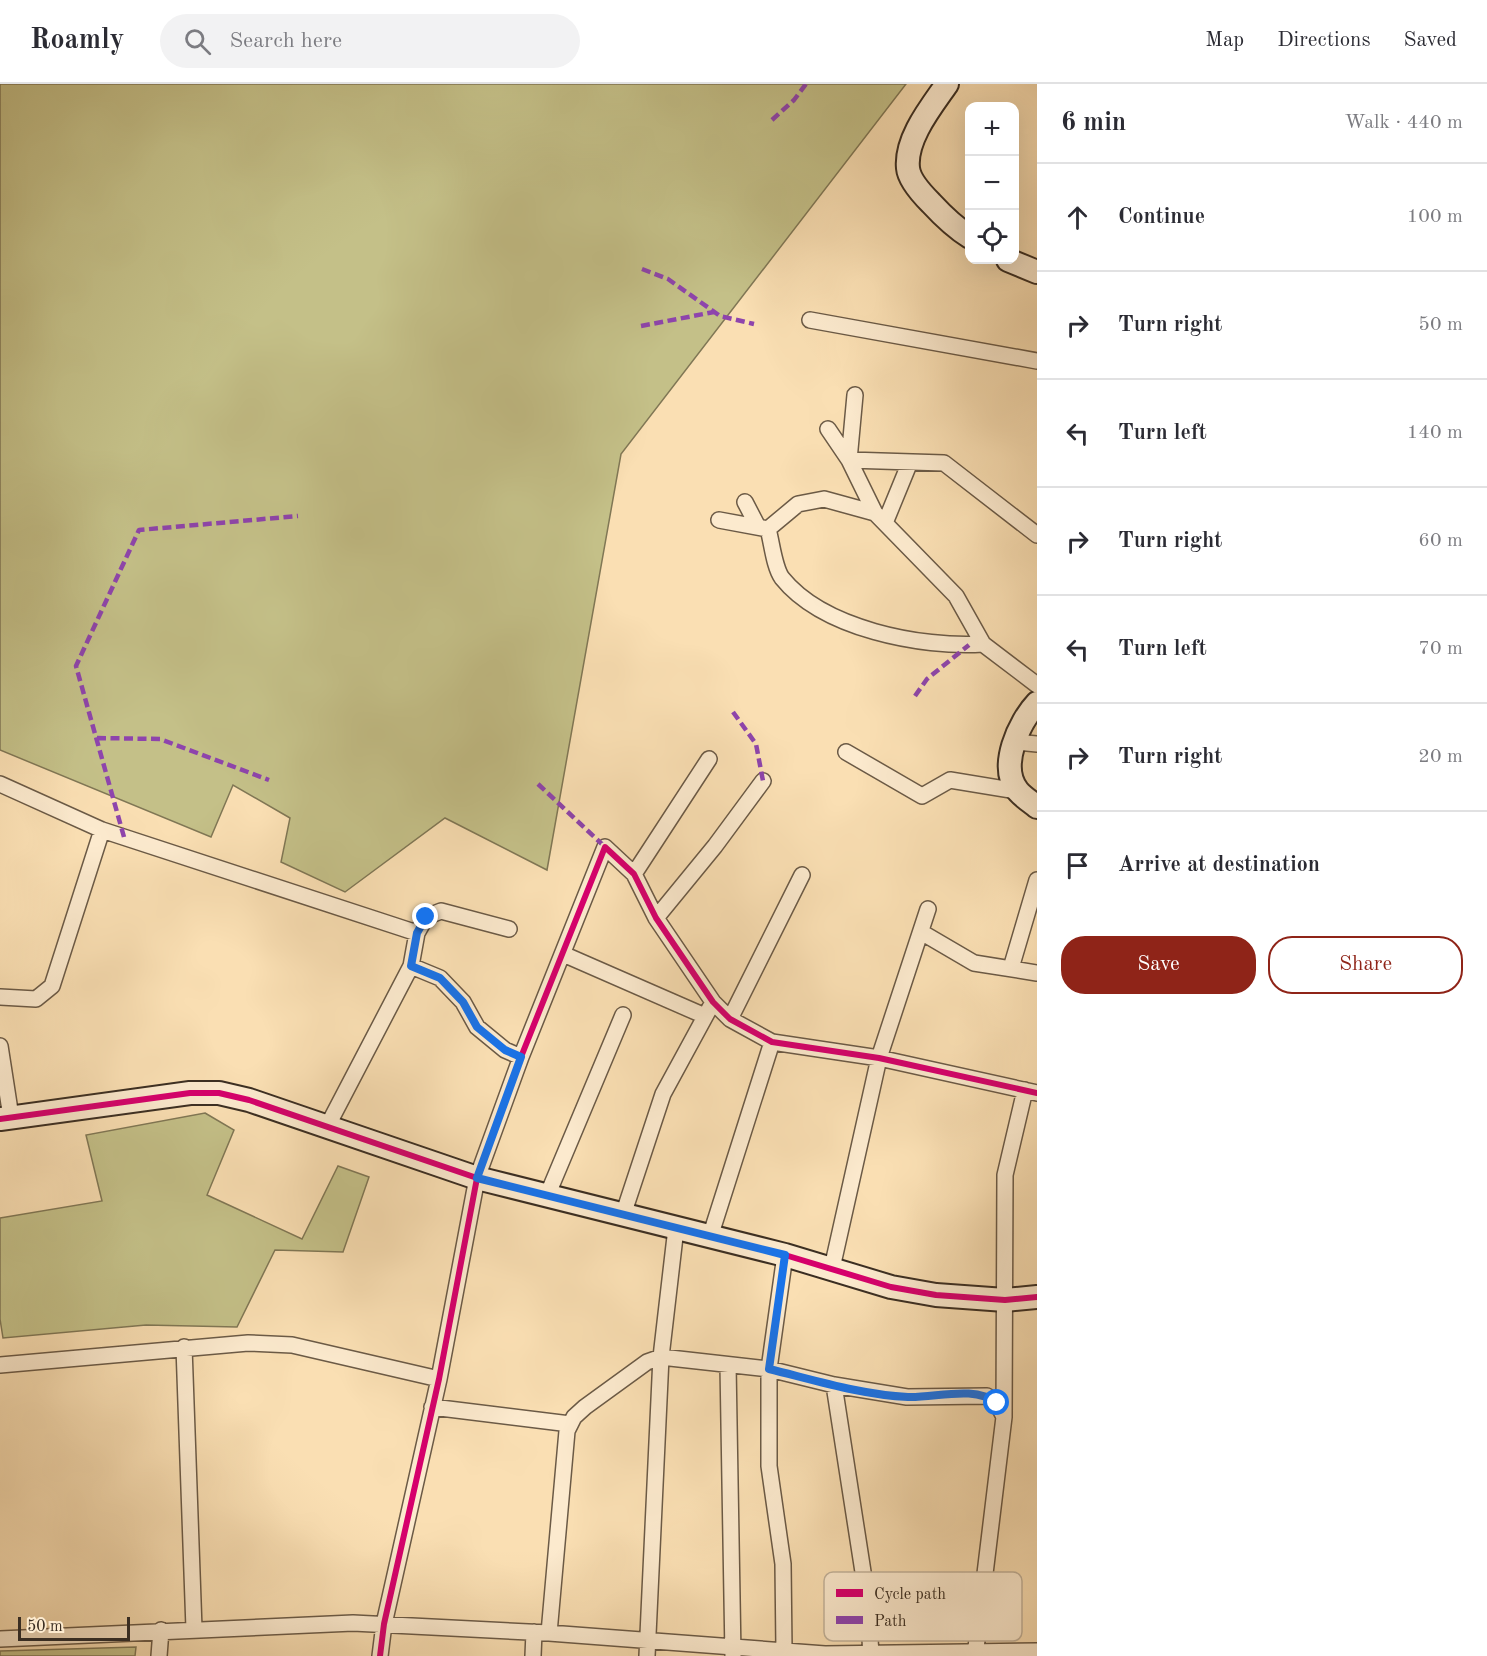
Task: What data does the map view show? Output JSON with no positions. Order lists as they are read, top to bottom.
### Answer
{
  "legend": ["Cycle path", "Path"],
  "scale_bar": "50 m",
  "page": {
    "header": "Roamly",
    "search": "Search here",
    "nav": ["Map", "Directions", "Saved"],
    "heading": ["6 min", "Walk · 440 m"],
    "map_buttons": ["+", "−"],
    "list": [
      ["Continue", "100 m"],
      ["Turn right", "50 m"],
      ["Turn left", "140 m"],
      ["Turn right", "60 m"],
      ["Turn left", "70 m"],
      ["Turn right", "20 m"],
      "Arrive at destination"
    ],
    "buttons": ["Save", "Share"],
    "scale": "50 m"
  }
}
